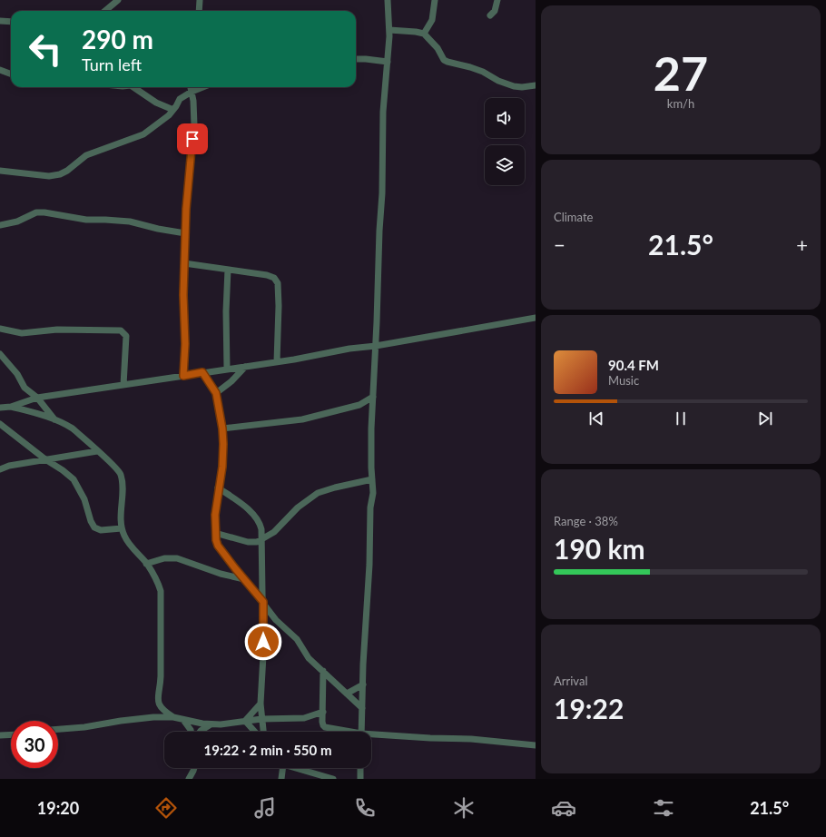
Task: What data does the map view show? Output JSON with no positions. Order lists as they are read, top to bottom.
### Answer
{
  "page": {
    "tile": [
      ["27", "km/h"],
      "Climate",
      ["Range · 38%", "190 km"],
      ["Arrival", "19:22"]
    ],
    "turn": ["290 m", "Turn left"],
    "heat": ["−", "21.5°", "+"],
    "song": ["90.4 FM", "Music"],
    "limit": "30",
    "trip": "19:22 · 2 min · 550 m",
    "tabs": ["19:20", "21.5°"]
  }
}
